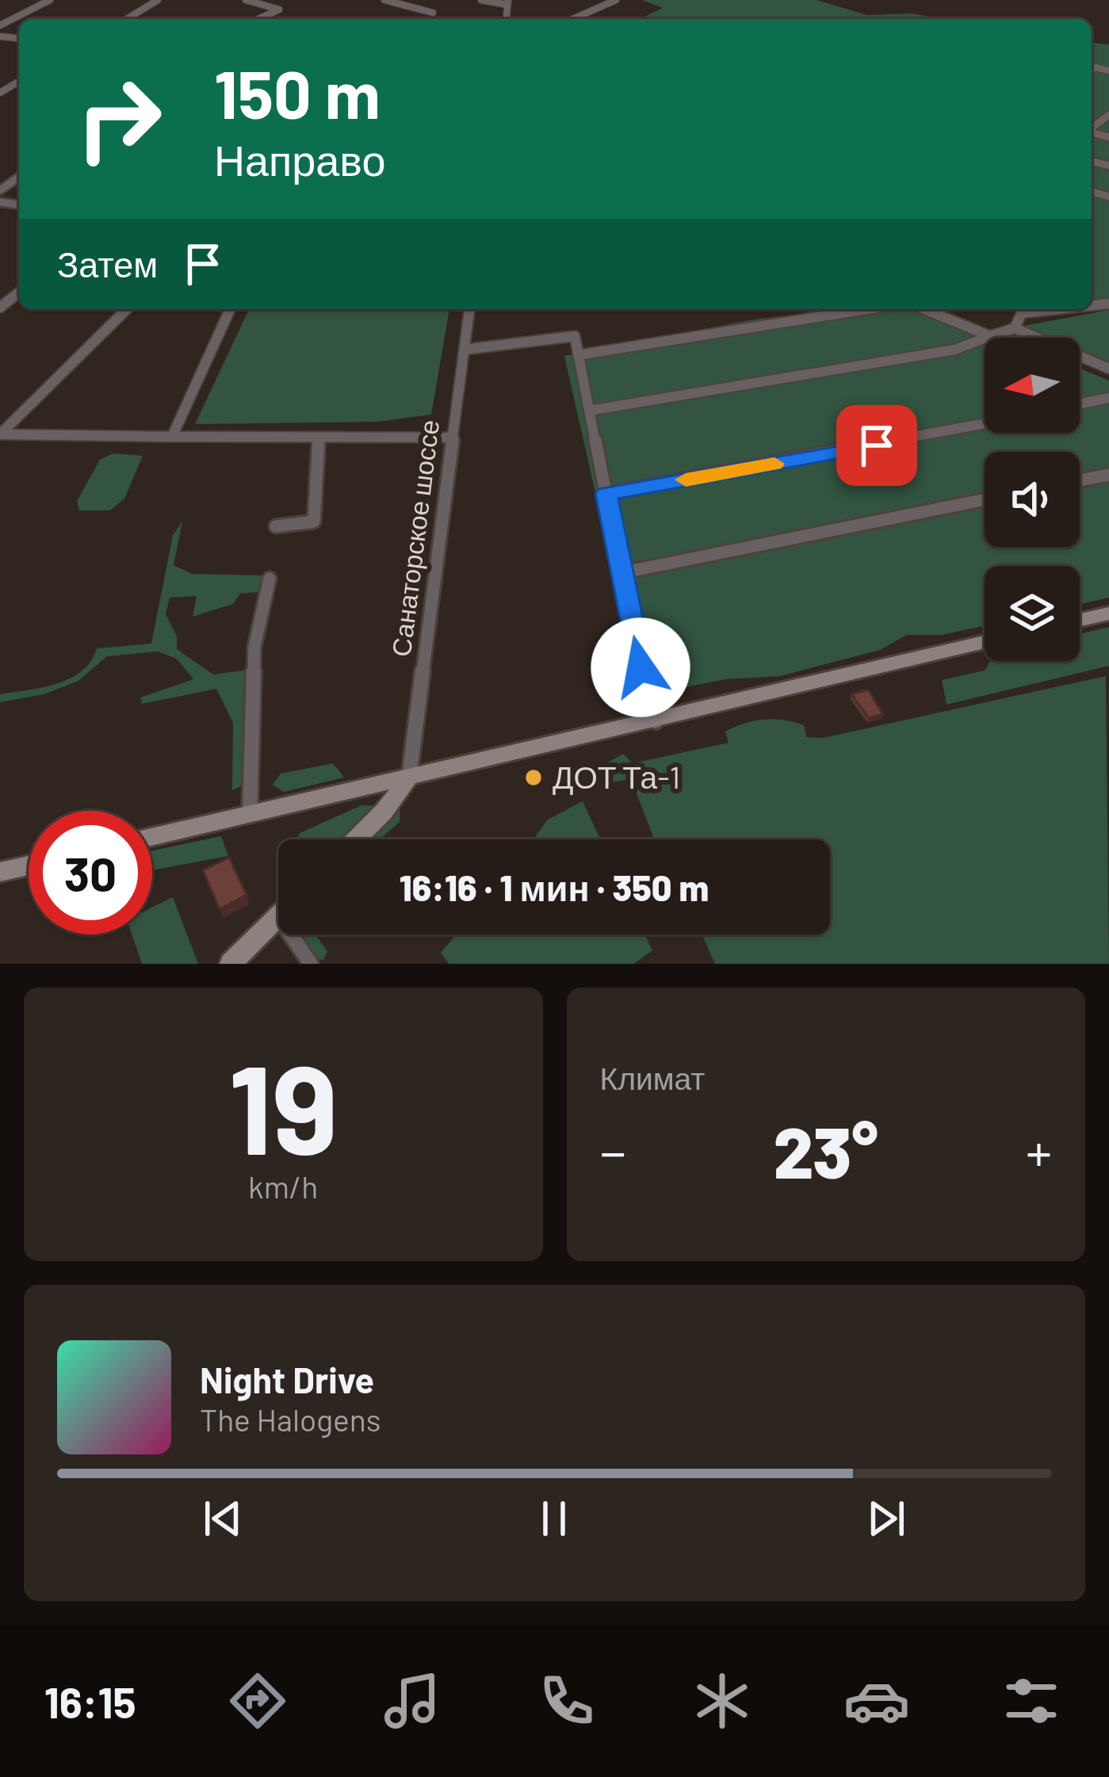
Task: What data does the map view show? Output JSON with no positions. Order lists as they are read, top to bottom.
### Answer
{
  "streets": {
    "street": ["Санаторское шоссе"]
  },
  "places": ["ДОТ Та-1"],
  "north": "left",
  "page": {
    "turn": ["150 m", "Направо"],
    "then": "Затем",
    "limit": "30",
    "trip": "16:16 · 1 мин · 350 m",
    "tile": [
      ["19", "km/h"],
      "Климат"
    ],
    "heat": ["−", "23°", "+"],
    "song": ["Night Drive", "The Halogens"],
    "tabs": "16:15"
  }
}
